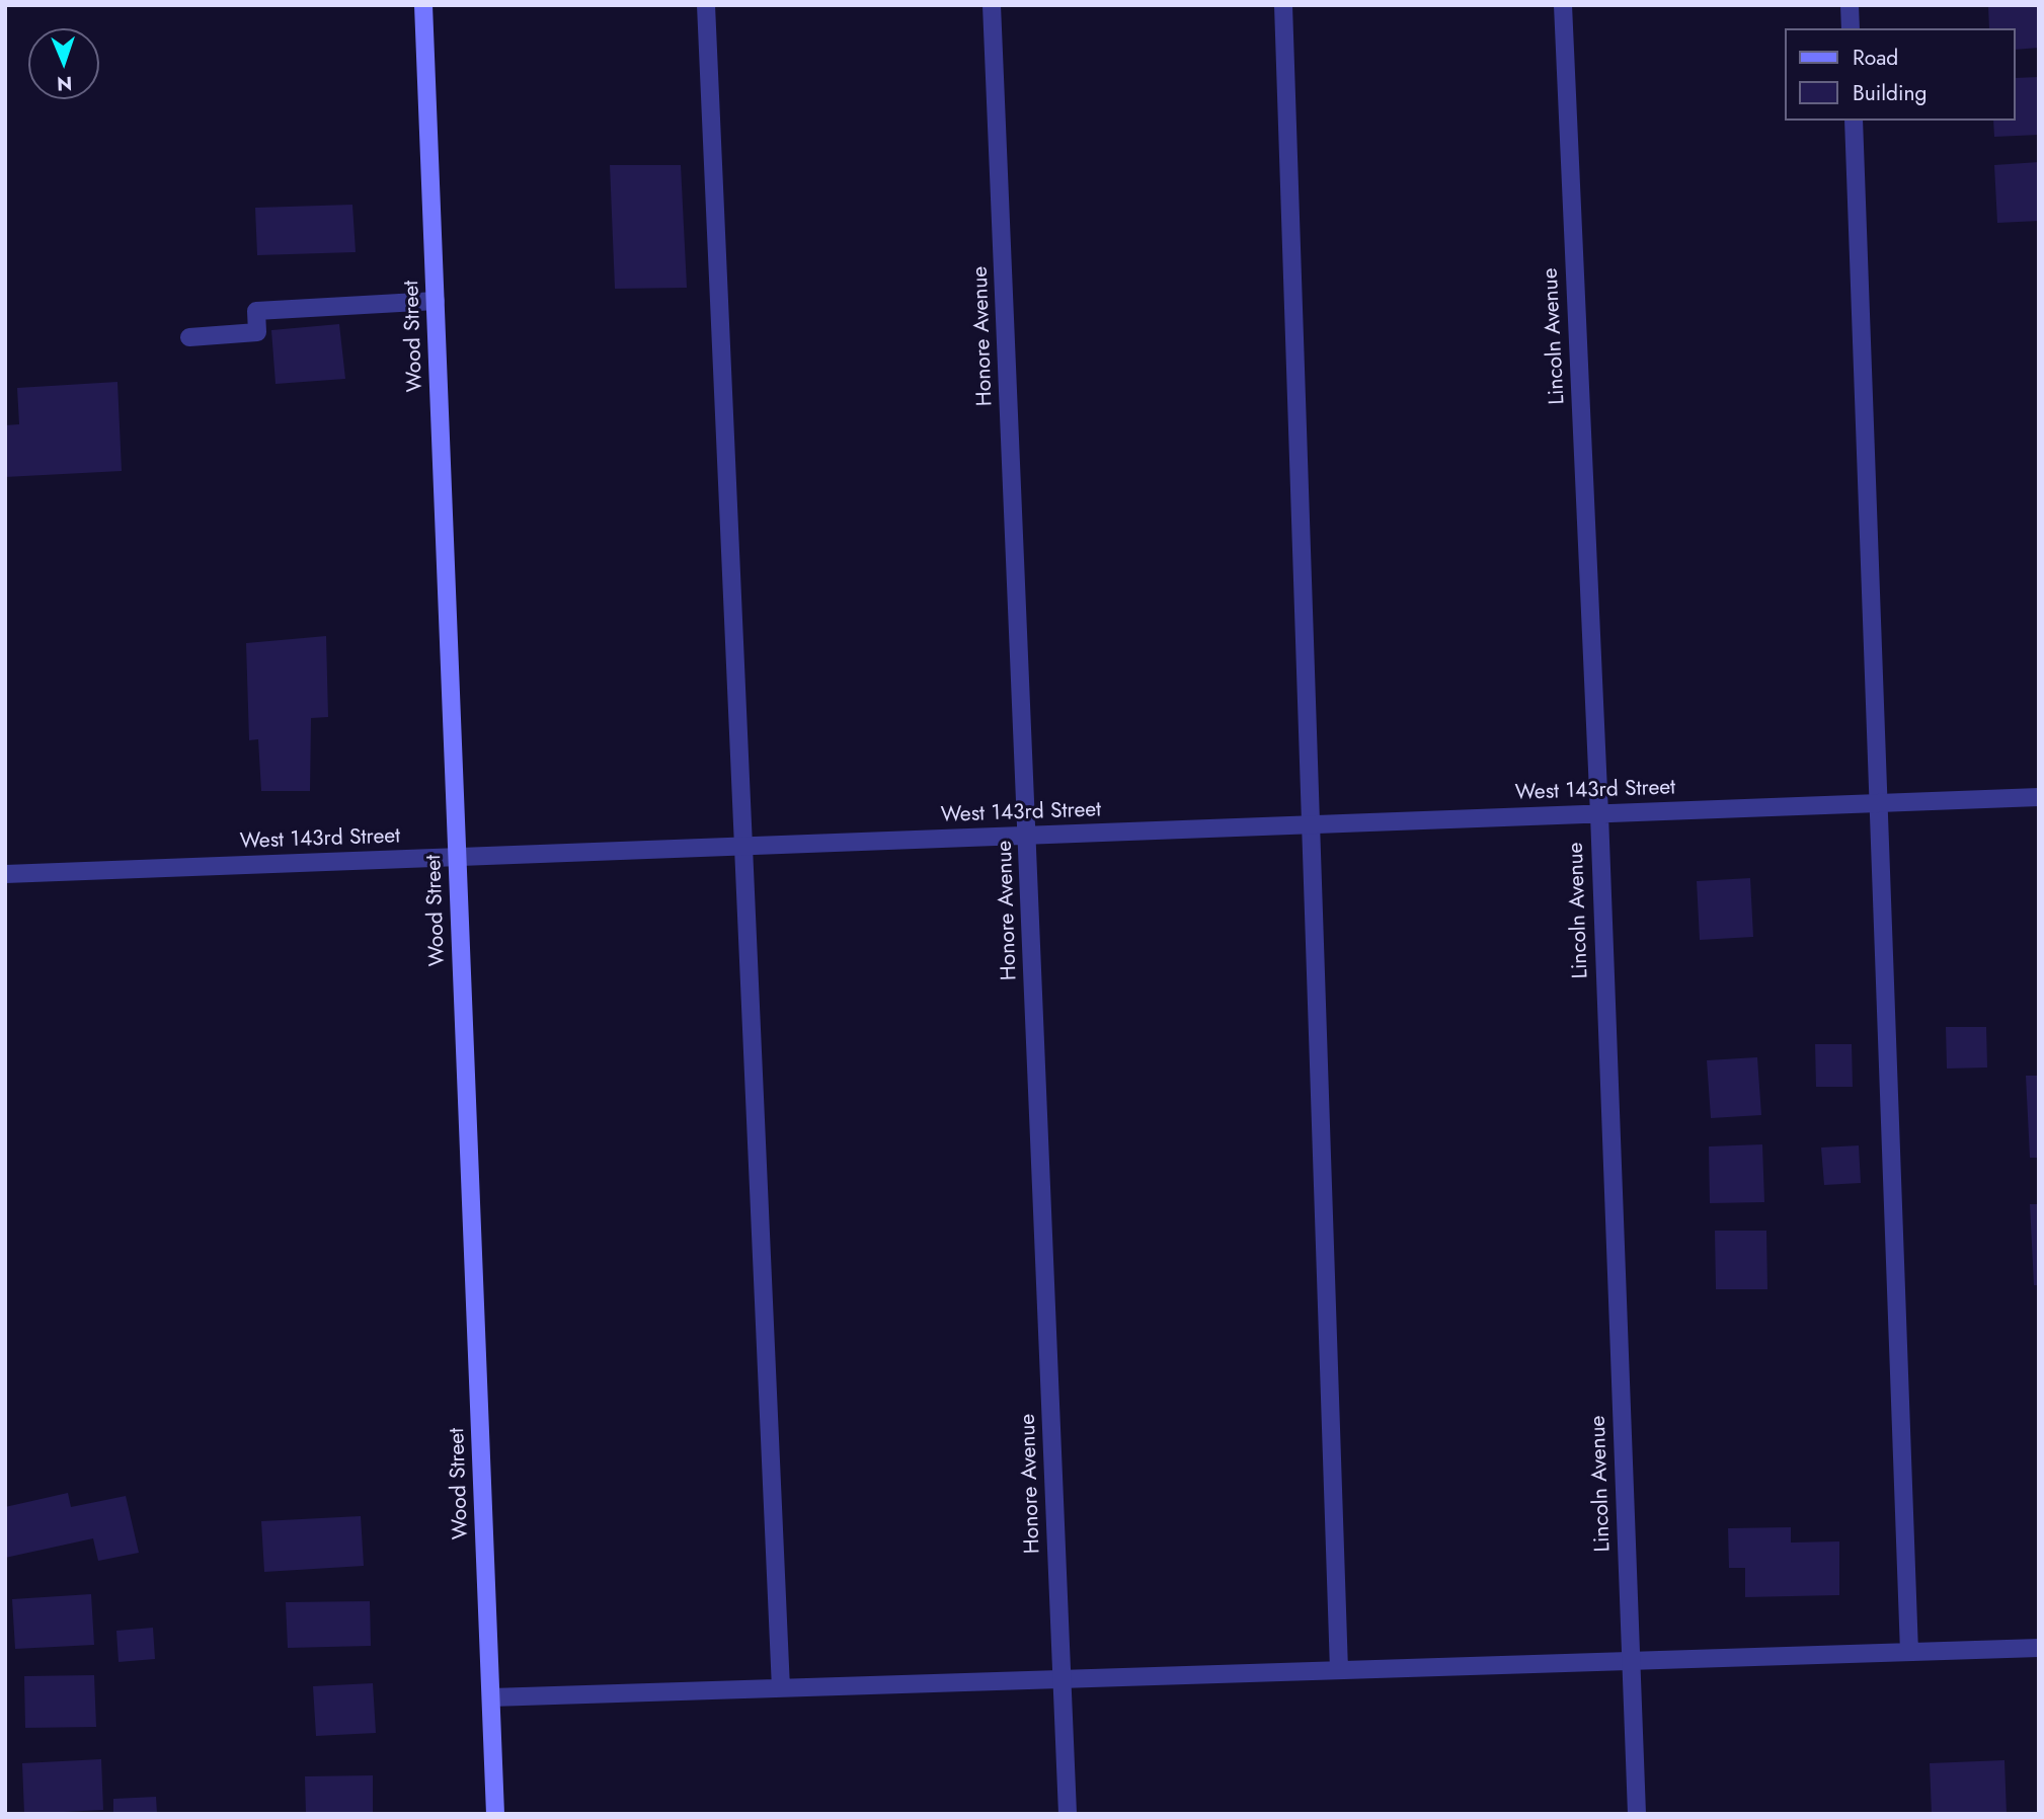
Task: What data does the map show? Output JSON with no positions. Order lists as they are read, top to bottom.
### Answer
{
  "streets": {
    "main road": ["Wood Street"],
    "street": ["Honore Avenue", "Lincoln Avenue", "West 143rd Street"]
  },
  "crossings": [
    ["Wood Street", "West 143rd Street"],
    ["Honore Avenue", "West 143rd Street"],
    ["Lincoln Avenue", "West 143rd Street"]
  ],
  "legend": ["Road", "Building"],
  "north": "bottom"
}
